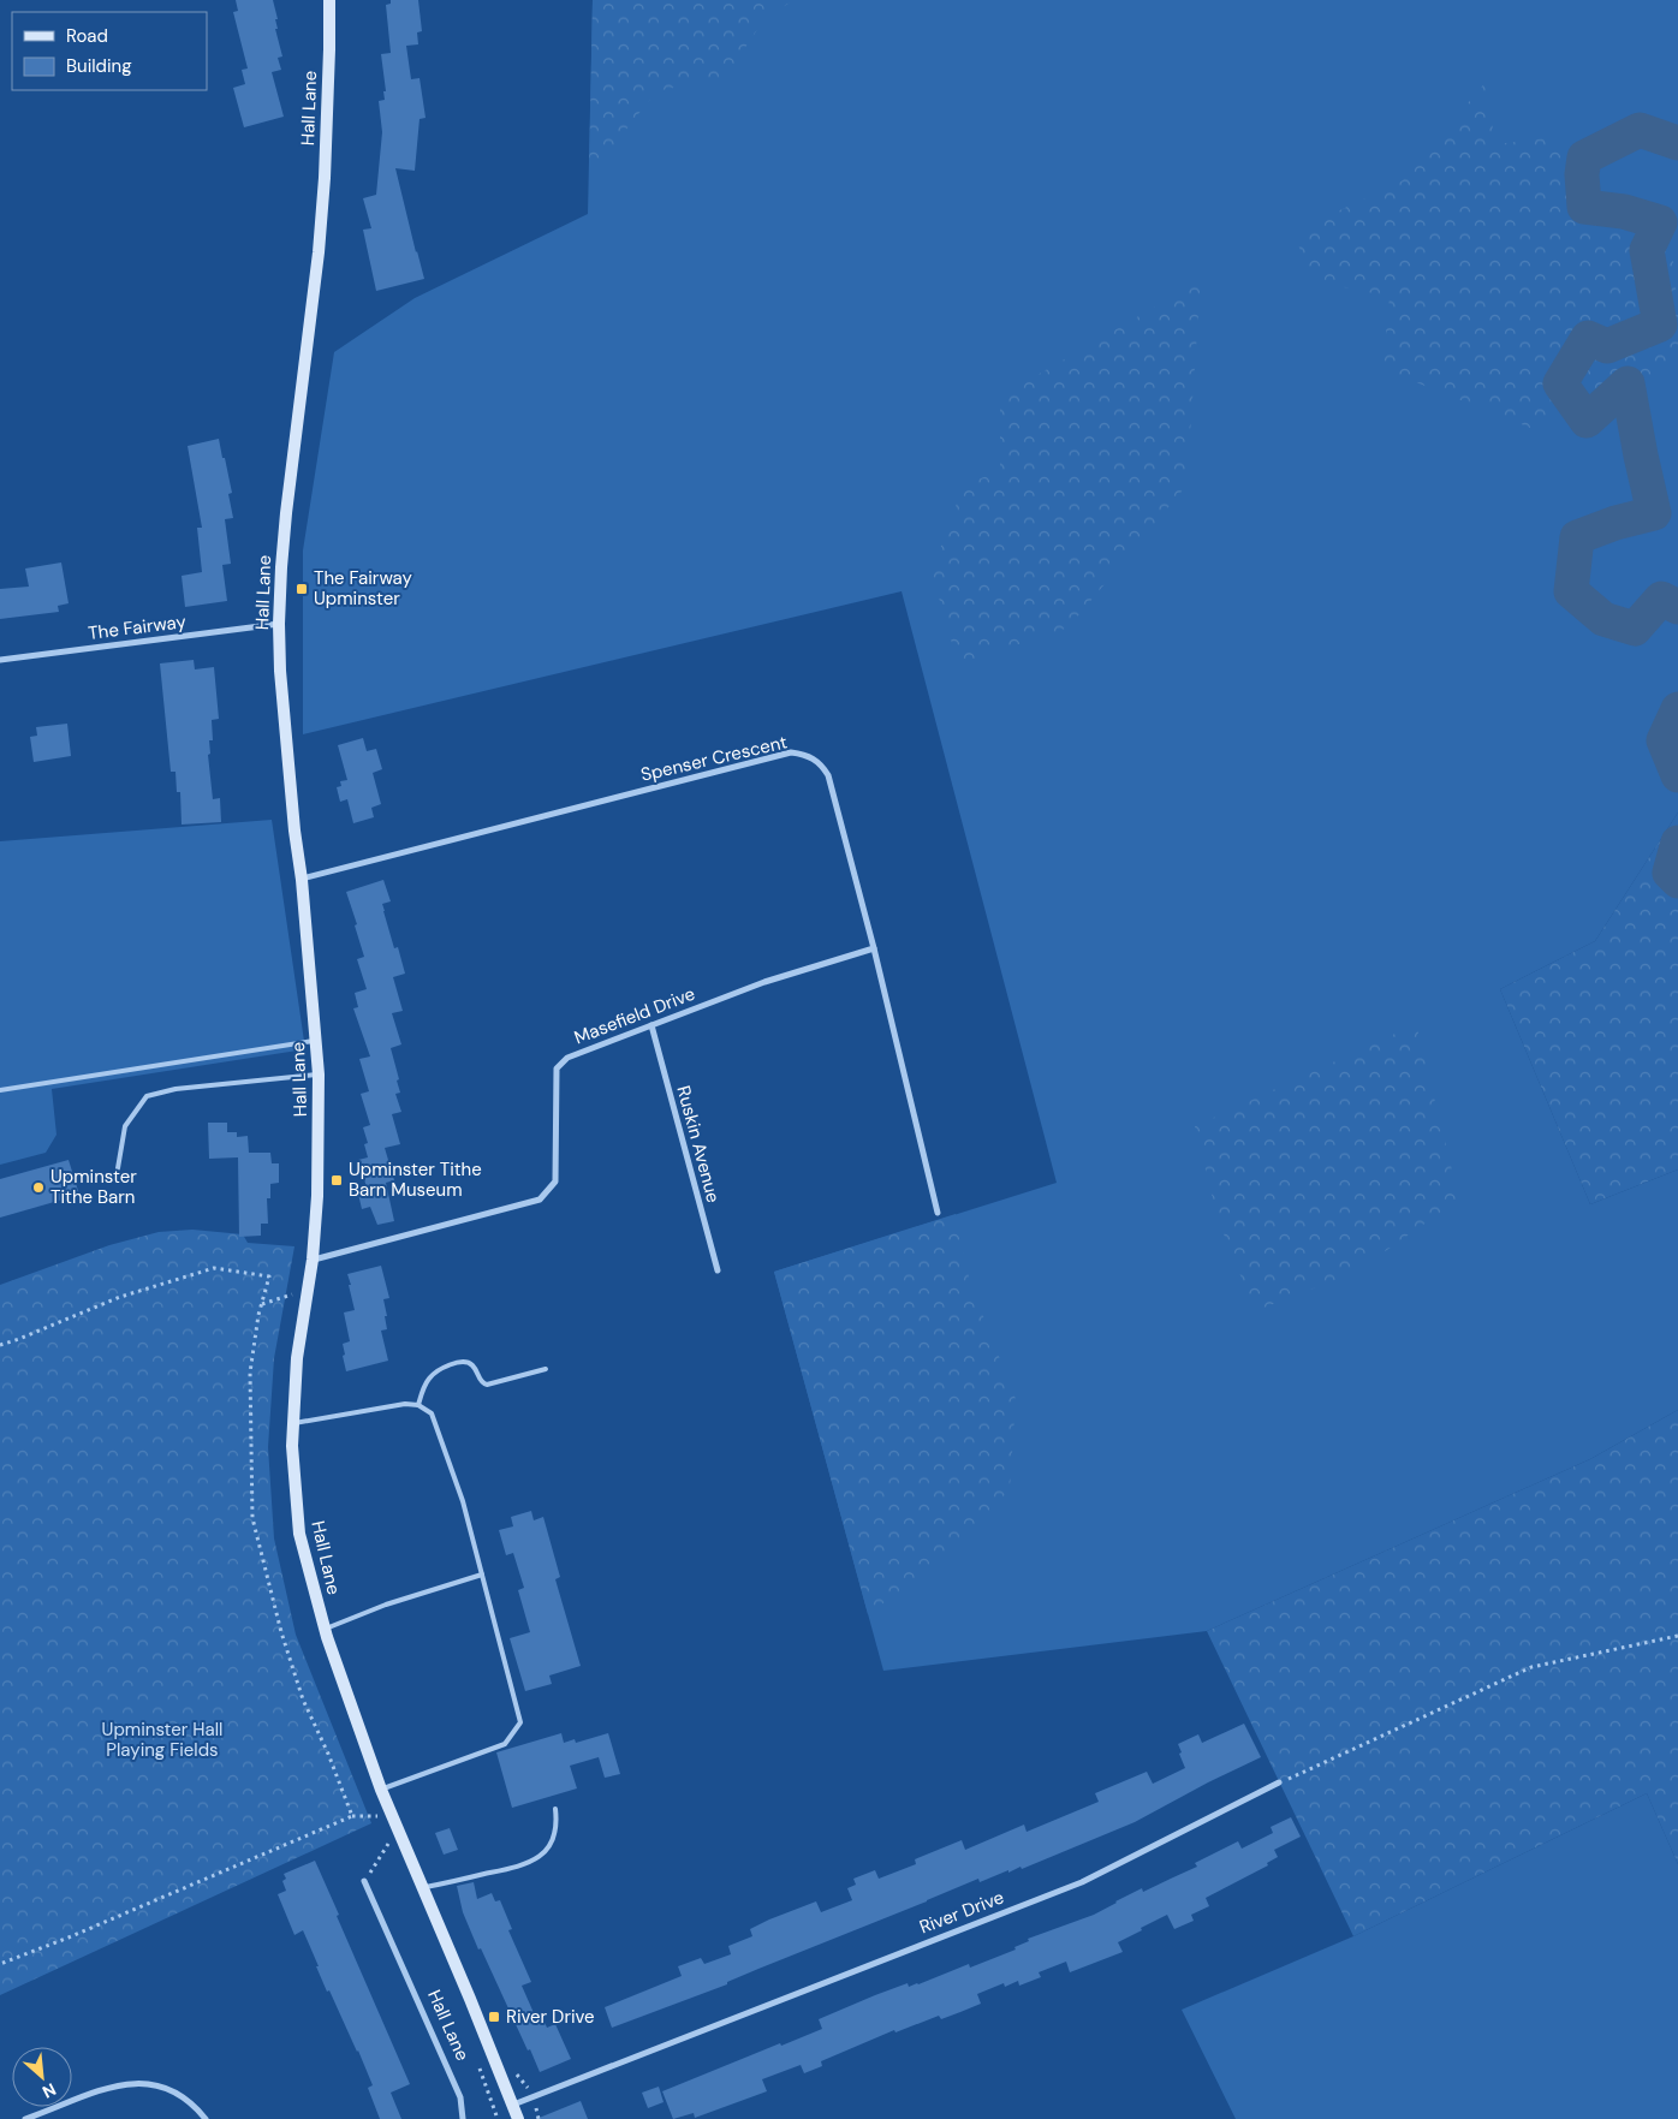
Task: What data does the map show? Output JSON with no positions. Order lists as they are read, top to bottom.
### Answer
{
  "streets": {
    "street": [
      "Hall Lane",
      "The Fairway",
      "Spenser Crescent",
      "Masefield Drive",
      "Ruskin Avenue",
      "River Drive"
    ]
  },
  "crossings": [
    ["Hall Lane", "The Fairway"],
    ["Hall Lane", "Spenser Crescent"],
    ["Hall Lane", "Masefield Drive"],
    ["Hall Lane", "River Drive"],
    ["Spenser Crescent", "Masefield Drive"],
    ["Masefield Drive", "Ruskin Avenue"]
  ],
  "parks": ["Upminster Hall Playing Fields"],
  "places": {
    "transit": ["The Fairway Upminster", "Upminster Tithe Barn Museum", "River Drive"],
    "other": ["Upminster Tithe Barn"]
  },
  "legend": ["Road", "Building"],
  "north": "bottom right"
}
